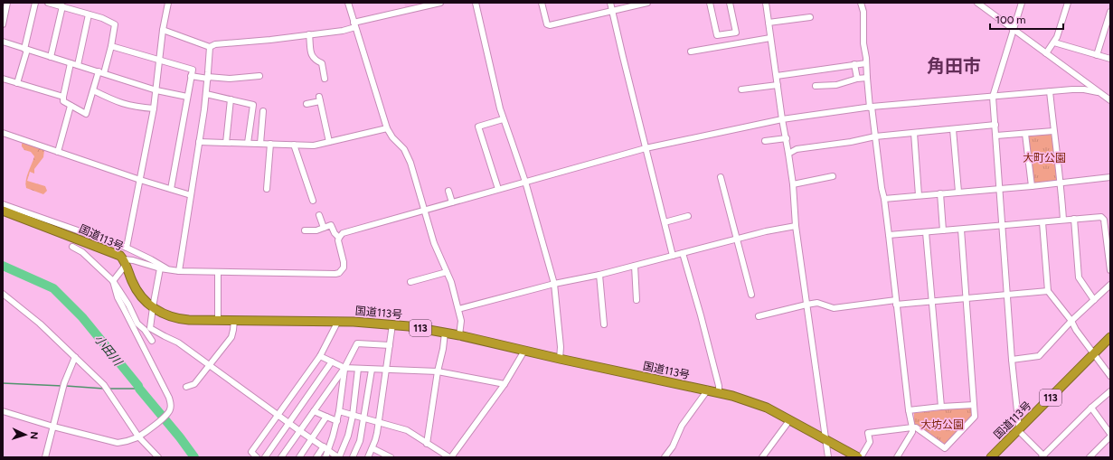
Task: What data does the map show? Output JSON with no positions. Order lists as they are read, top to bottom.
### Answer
{
  "streets": {
    "highway": ["国道113号", "113"]
  },
  "districts": ["角田市"],
  "water": ["小田川"],
  "parks": ["大町公園", "大坊公園"],
  "scale_bar": "100 m",
  "north": "right"
}
